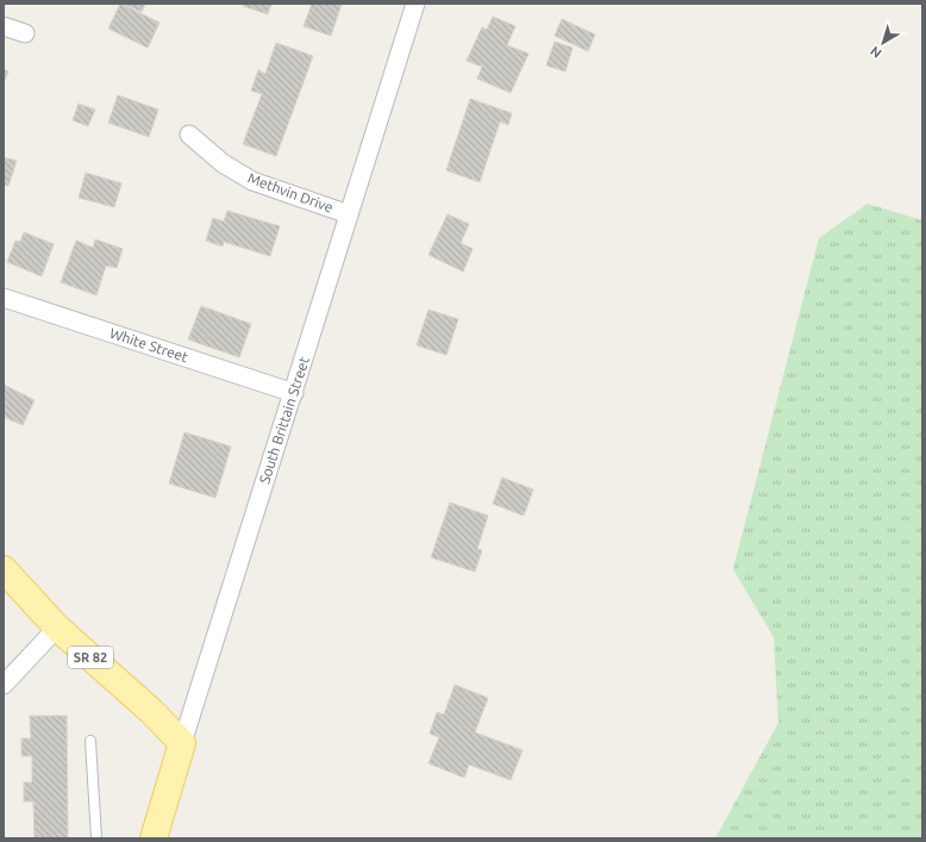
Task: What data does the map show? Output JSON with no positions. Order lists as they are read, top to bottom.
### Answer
{
  "streets": {
    "main road": ["South Brittain Street", "SR 82"],
    "street": ["Methvin Drive", "White Street"]
  },
  "crossings": [
    ["Methvin Drive", "South Brittain Street"],
    ["White Street", "South Brittain Street"],
    ["South Brittain Street", "SR 82"]
  ],
  "north": "bottom left"
}
